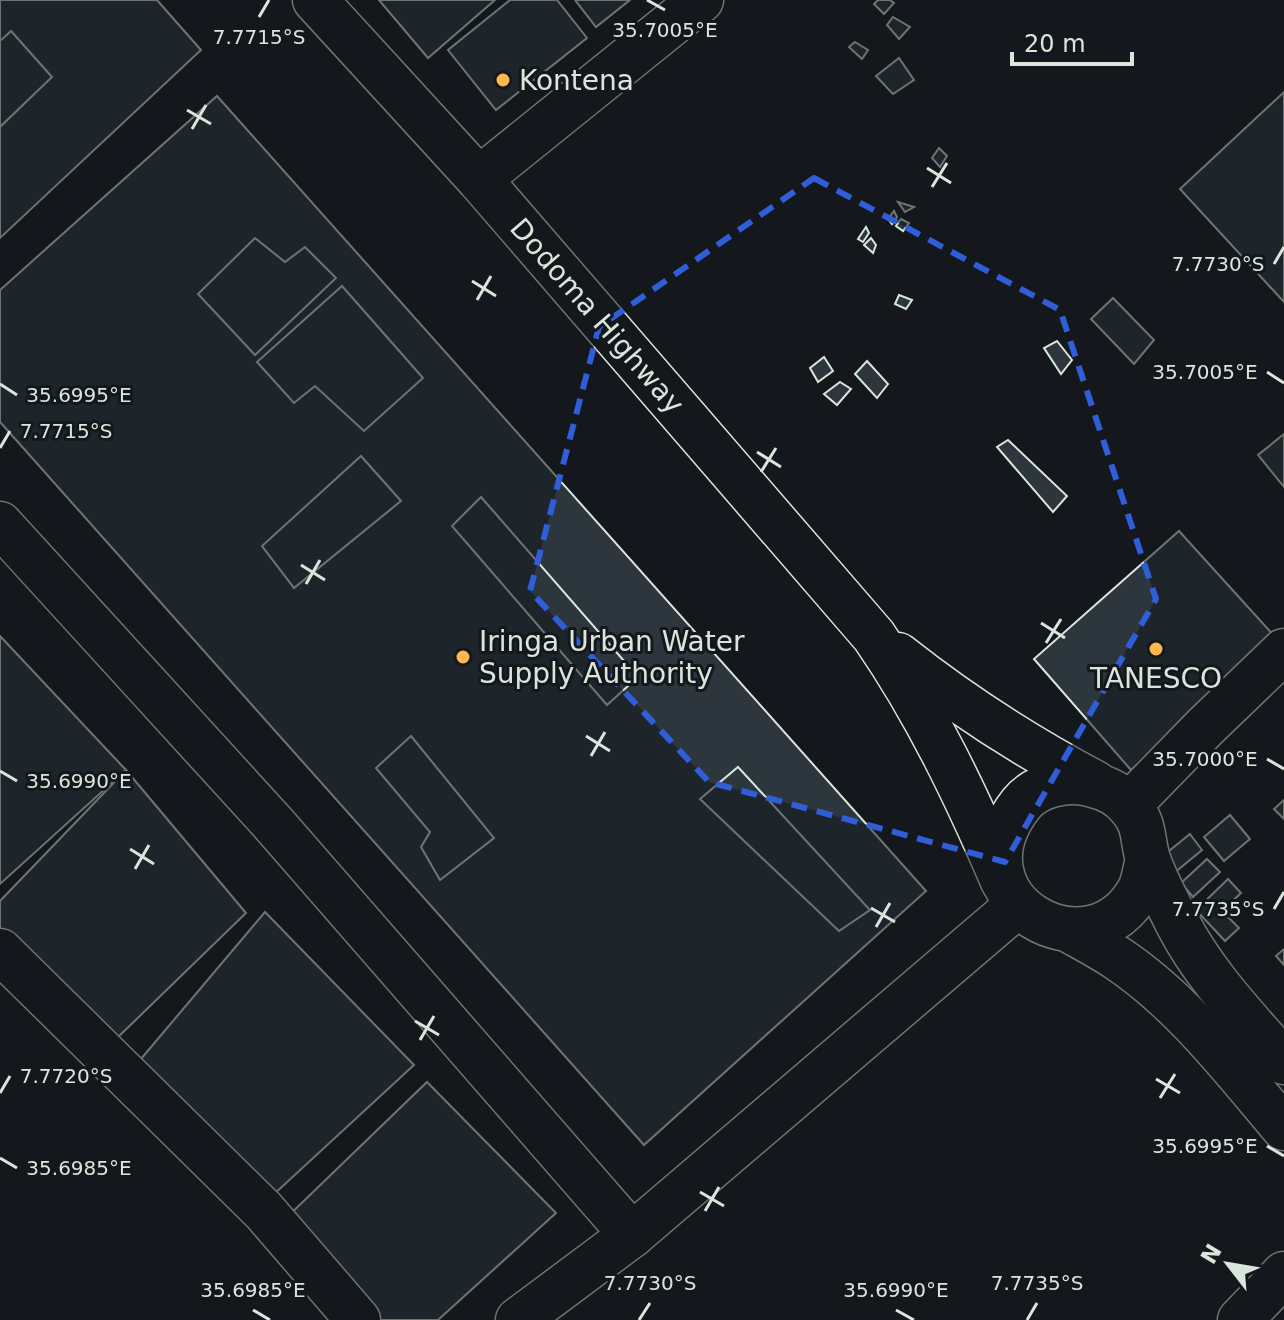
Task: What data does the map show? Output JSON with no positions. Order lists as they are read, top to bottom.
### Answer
{
  "streets": {
    "main road": ["Dodoma Highway"]
  },
  "places": ["Kontena", "TANESCO", "Iringa Urban Water Supply Authority"],
  "scale_bar": "20 m",
  "north": "top left",
  "coordinates": [
    "35.7005°E",
    "7.7715°S",
    "7.7730°S",
    "35.6995°E",
    "35.7000°E",
    "35.6990°E",
    "7.7735°S",
    "7.7720°S",
    "35.6985°E"
  ]
}
